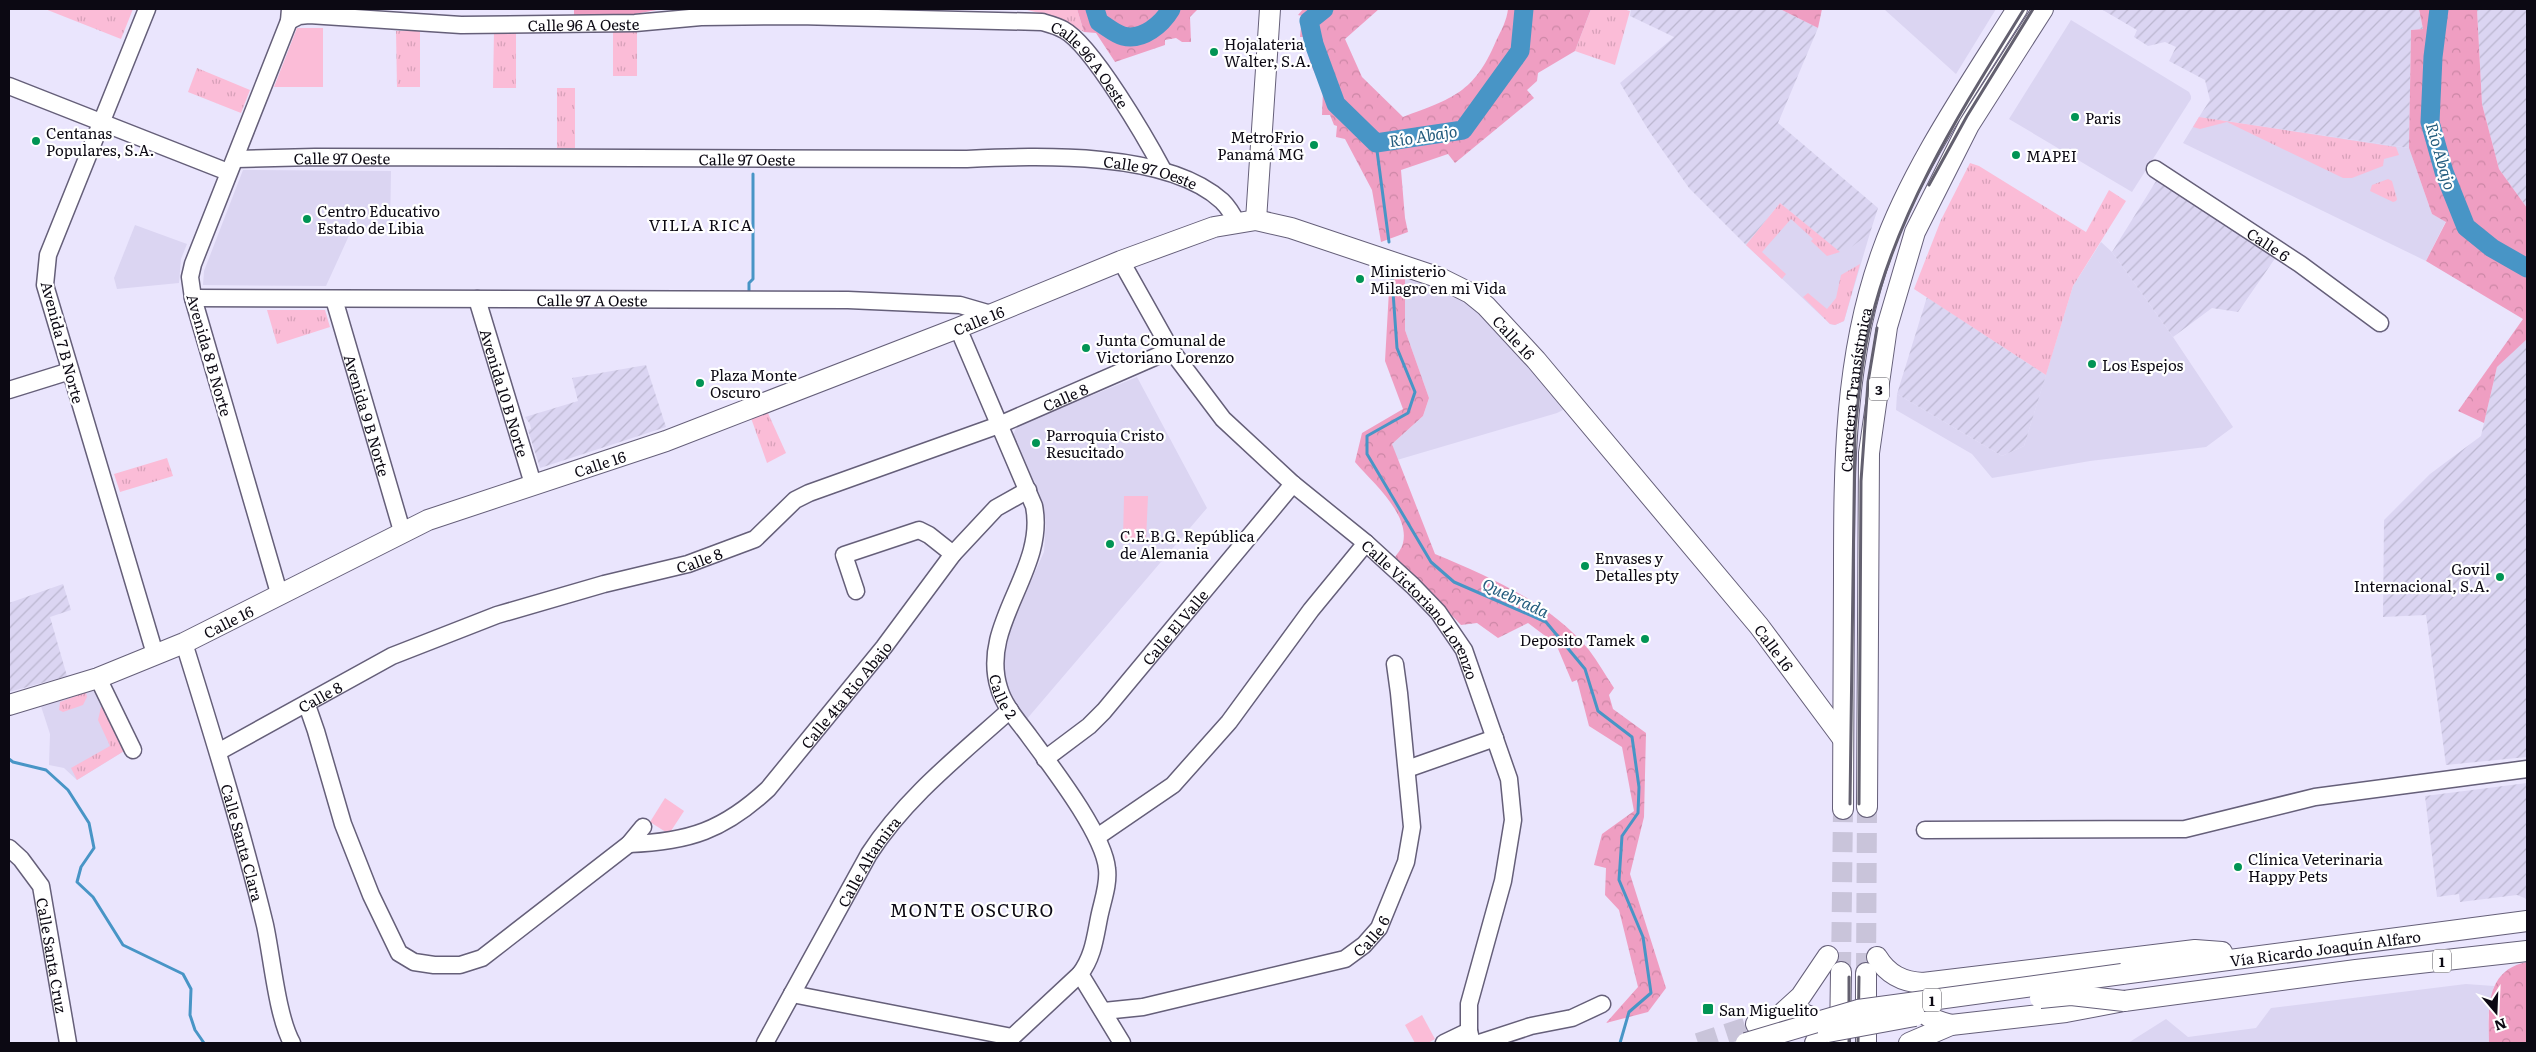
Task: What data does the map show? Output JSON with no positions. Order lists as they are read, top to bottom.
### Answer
{
  "streets": {
    "main road": [
      "Calle 16",
      "3",
      "Carretera Transístmica",
      "Vía Ricardo Joaquín Alfaro",
      "1"
    ],
    "street": [
      "Calle 96 A Oeste",
      "Calle 97 Oeste",
      "Calle 6",
      "Calle 97 A Oeste",
      "Avenida 7 B Norte",
      "Avenida 8 B Norte",
      "Avenida 10 B Norte",
      "Calle 8",
      "Avenida 9 B Norte",
      "Calle Victoriano Lorenzo",
      "Calle El Valle",
      "Calle 4ta Rio Abajo",
      "Calle 2",
      "Calle Santa Clara",
      "Calle Altamira",
      "Calle Santa Cruz"
    ]
  },
  "crossings": [
    ["Calle 96 A Oeste", "Calle 97 Oeste"],
    ["Calle 96 A Oeste", "Avenida 8 B Norte"],
    ["Calle 97 Oeste", "Calle 16"],
    ["Calle 97 Oeste", "Avenida 8 B Norte"],
    ["Calle 97 A Oeste", "Calle 16"],
    ["Calle 97 A Oeste", "Avenida 8 B Norte"],
    ["Calle 97 A Oeste", "Avenida 10 B Norte"],
    ["Calle 97 A Oeste", "Avenida 9 B Norte"],
    ["Calle 16", "Avenida 7 B Norte"],
    ["Calle 16", "Avenida 8 B Norte"],
    ["Calle 16", "Carretera Transístmica"],
    ["Calle 16", "Avenida 10 B Norte"],
    ["Calle 16", "Avenida 9 B Norte"],
    ["Calle 16", "Calle Victoriano Lorenzo"],
    ["Calle 16", "Calle 2"],
    ["Calle 16", "Calle Santa Clara"],
    ["Calle 8", "Calle Victoriano Lorenzo"],
    ["Calle 8", "Calle 2"],
    ["Calle 8", "Calle Santa Clara"],
    ["Calle Victoriano Lorenzo", "Calle El Valle"],
    ["Calle El Valle", "Calle 2"],
    ["Calle 4ta Rio Abajo", "Calle 2"],
    ["Calle 2", "Calle Altamira"]
  ],
  "districts": ["VILLA RICA", "MONTE OSCURO"],
  "water": ["Río Abajo", "Quebrada"],
  "places": {
    "other": [
      "Hojalateria Walter, S.A.",
      "Paris",
      "Centanas Populares, S.A.",
      "MetroFrio Panamá MG",
      "MAPEI",
      "Centro Educativo Estado de Libia",
      "Ministerio Milagro en mi Vida",
      "Junta Comunal de Victoriano Lorenzo",
      "Los Espejos",
      "Plaza Monte Oscuro",
      "Parroquia Cristo Resucitado",
      "C.E.B.G. República de Alemania",
      "Envases y Detalles pty",
      "Govil Internacional, S.A.",
      "Deposito Tamek",
      "Clínica Veterinaria Happy Pets"
    ],
    "transit": ["San Miguelito"]
  },
  "north": "bottom"
}
